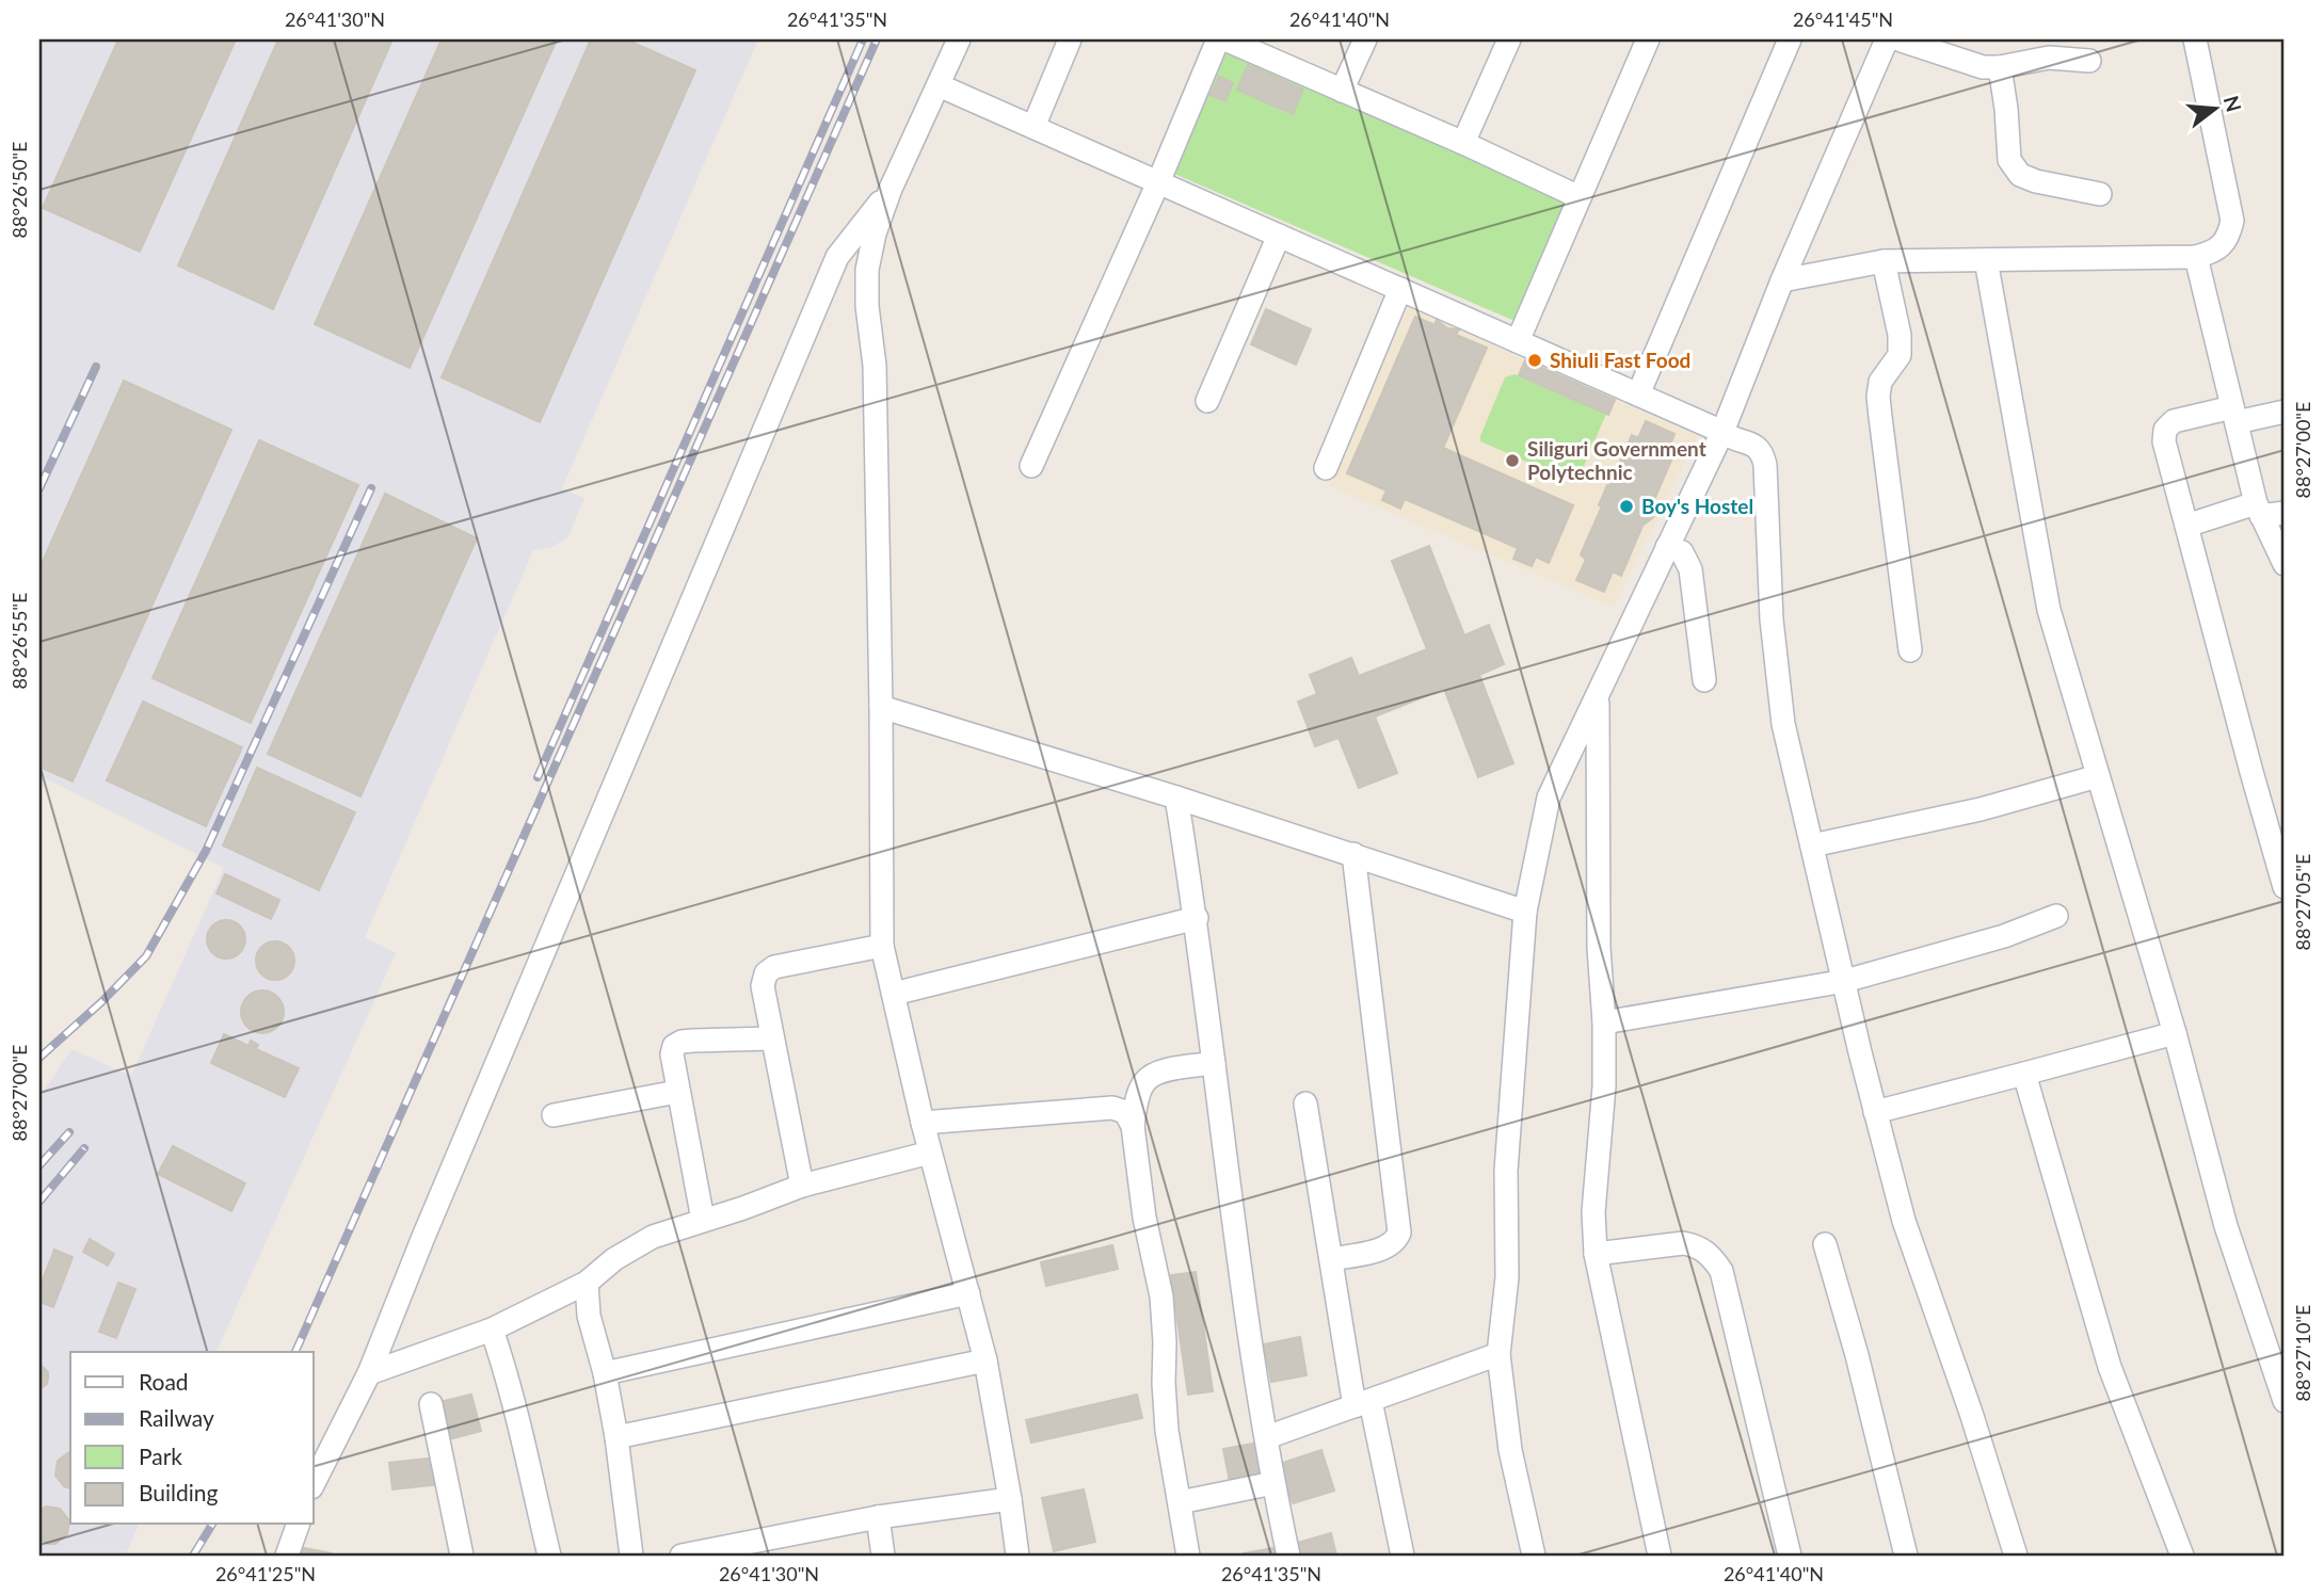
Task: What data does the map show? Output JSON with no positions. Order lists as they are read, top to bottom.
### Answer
{
  "places": ["Shiuli Fast Food", "Siliguri Government Polytechnic", "Boy's Hostel"],
  "legend": [
    "Road",
    "Railway",
    "Park",
    "Building"
  ],
  "north": "right",
  "coordinates": [
    "26°41'30\"N",
    "26°41'35\"N",
    "26°41'40\"N",
    "26°41'45\"N",
    "88°26'50\"E",
    "88°27'00\"E",
    "88°26'55\"E",
    "88°27'05\"E",
    "88°27'10\"E",
    "26°41'25\"N"
  ]
}
